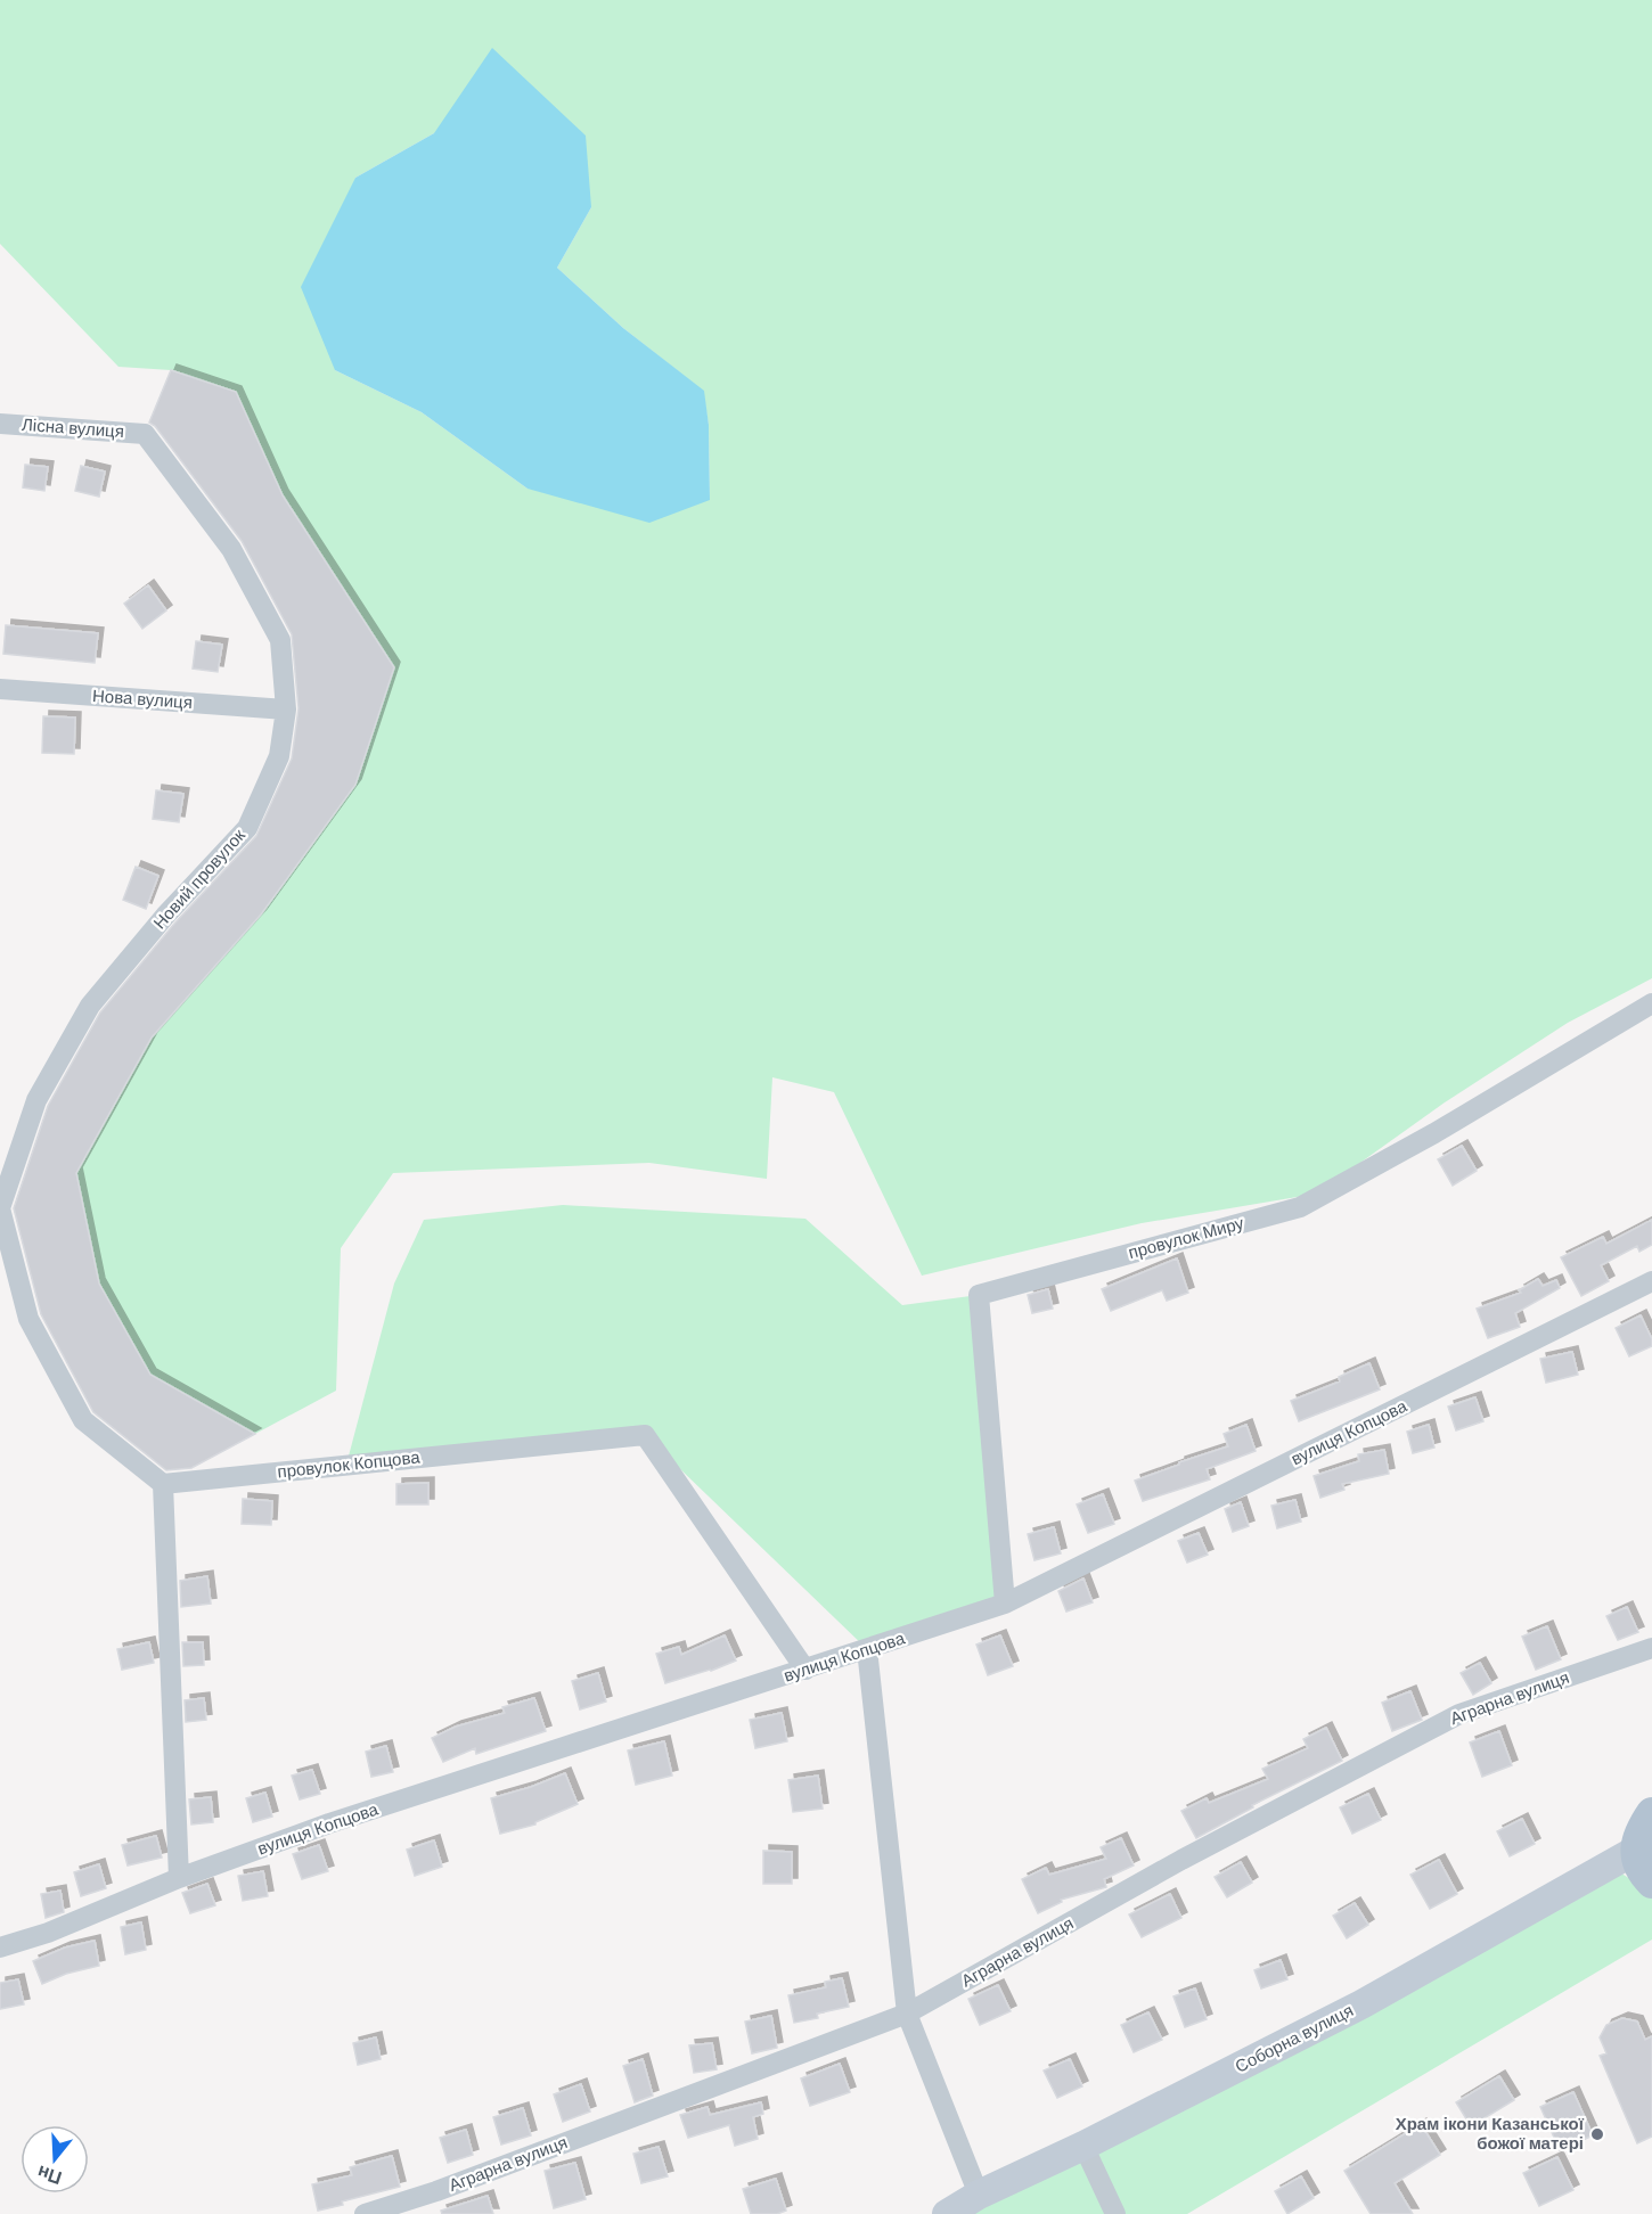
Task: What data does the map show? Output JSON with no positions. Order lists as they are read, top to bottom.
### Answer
{
  "streets": {
    "main road": ["Соборна вулиця"],
    "street": [
      "Лісна вулиця",
      "Нова вулиця",
      "Новий провулок",
      "провулок Миру",
      "вулиця Копцова",
      "провулок Копцова",
      "Аграрна вулиця"
    ]
  },
  "crossings": [
    ["Лісна вулиця", "Новий провулок"],
    ["Нова вулиця", "Новий провулок"],
    ["провулок Миру", "вулиця Копцова"],
    ["вулиця Копцова", "провулок Копцова"]
  ],
  "places": ["Храм ікони Казанської божої матері"],
  "north": "bottom"
}
